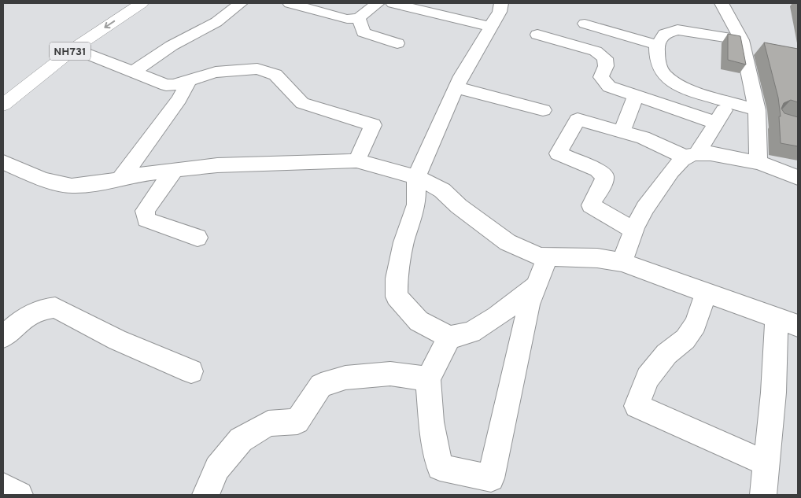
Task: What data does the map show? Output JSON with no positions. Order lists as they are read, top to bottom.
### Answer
{
  "streets": {
    "highway": ["NH731"]
  }
}
